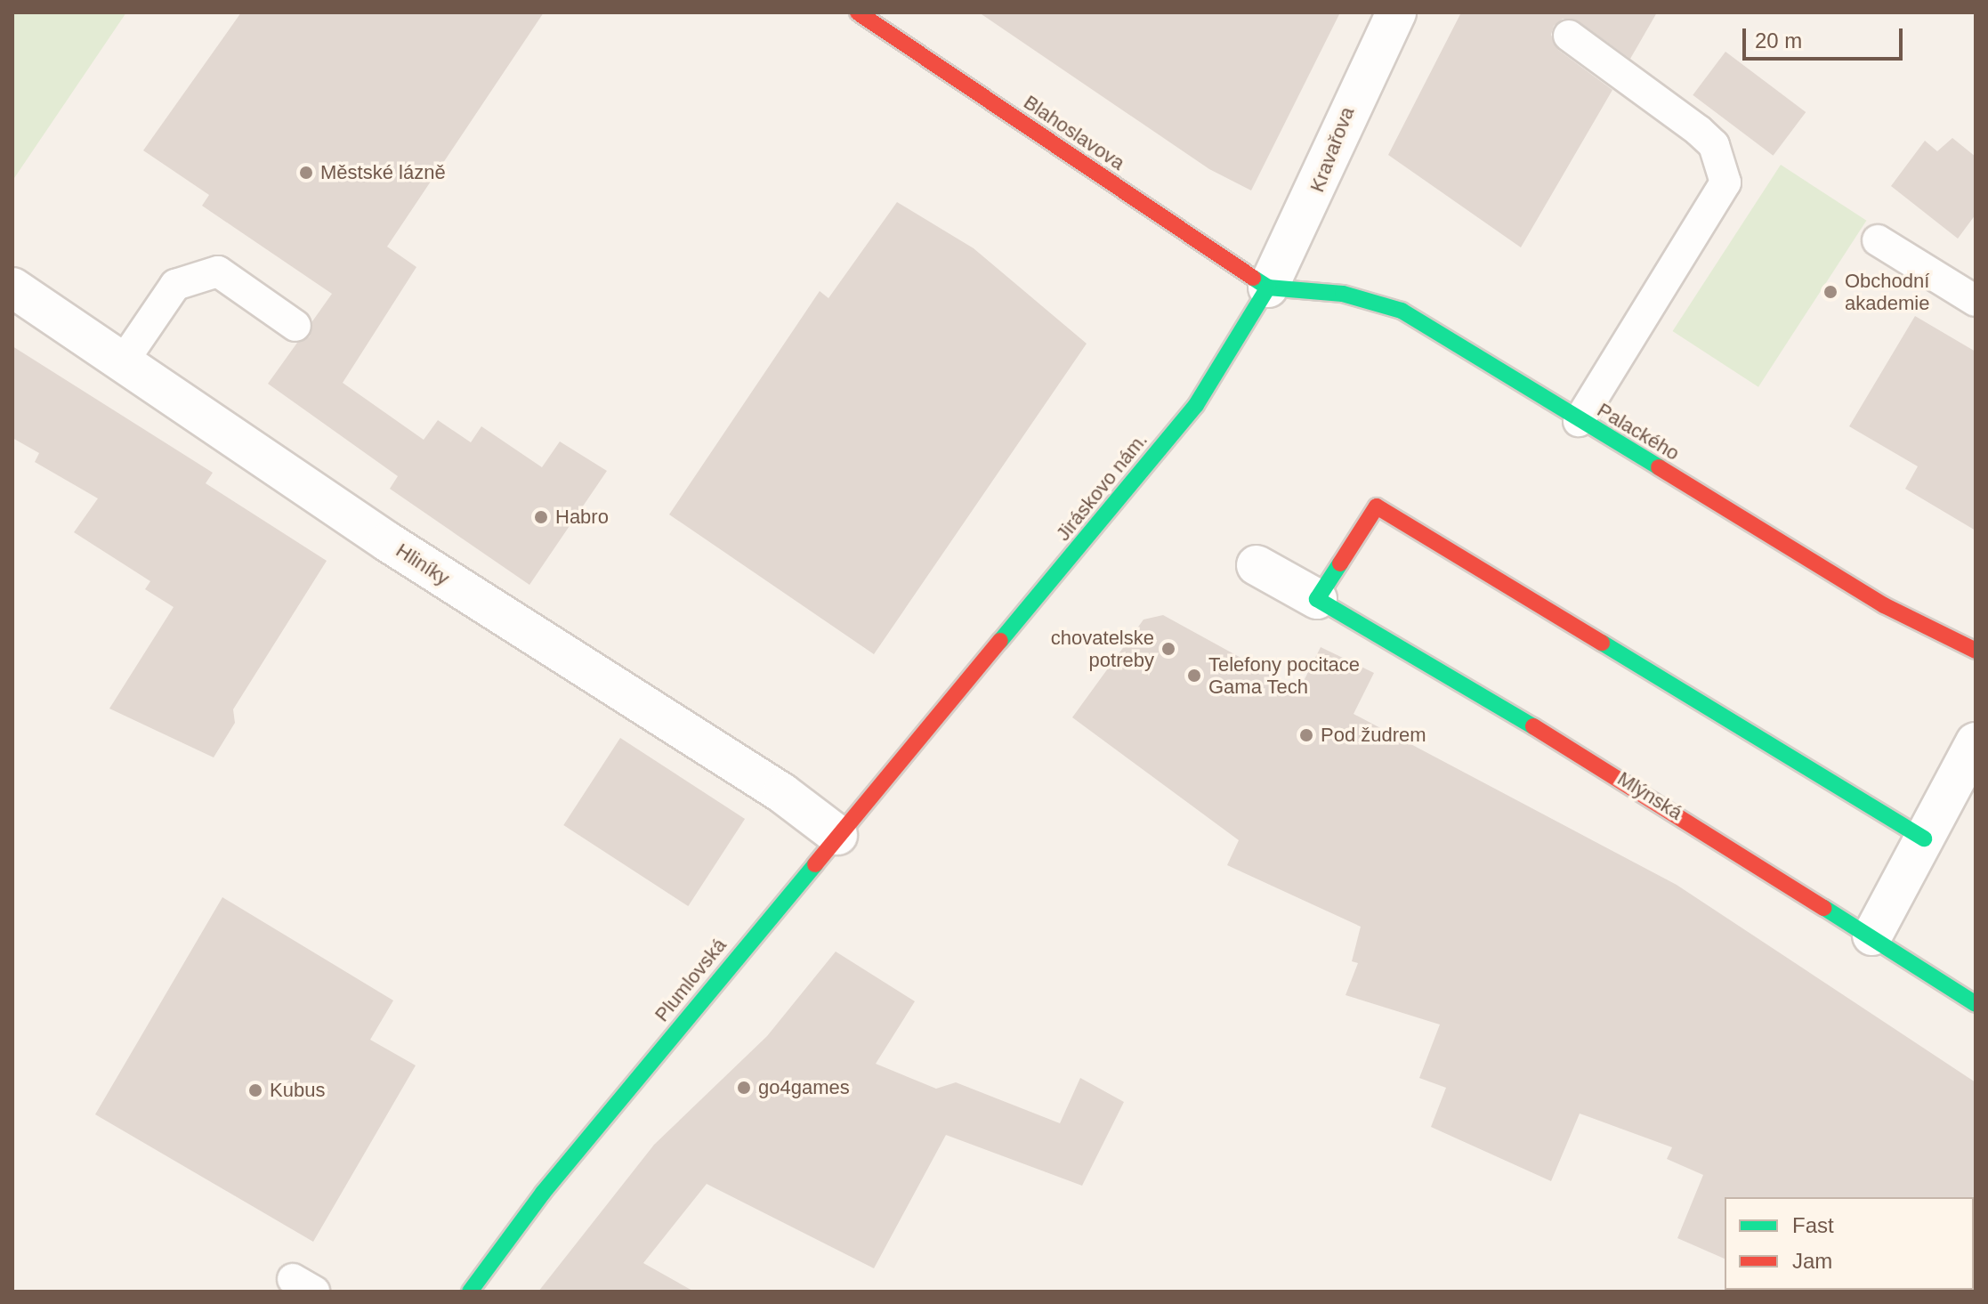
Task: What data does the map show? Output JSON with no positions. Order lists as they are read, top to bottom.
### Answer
{
  "streets": {
    "main road": [
      "Blahoslavova",
      "Palackého",
      "Jiráskovo nám.",
      "Mlýnská",
      "Plumlovská"
    ],
    "street": ["Kravařova", "Hliníky"]
  },
  "crossings": [
    ["Blahoslavova", "Kravařova"],
    ["Blahoslavova", "Palackého"],
    ["Blahoslavova", "Jiráskovo nám."],
    ["Kravařova", "Palackého"],
    ["Kravařova", "Jiráskovo nám."],
    ["Palackého", "Jiráskovo nám."],
    ["Jiráskovo nám.", "Plumlovská"],
    ["Hliníky", "Plumlovská"]
  ],
  "places": [
    "Městské lázně",
    "Obchodní akademie",
    "Habro",
    "chovatelske potreby",
    "Telefony pocitace Gama Tech",
    "Pod žudrem",
    "go4games",
    "Kubus"
  ],
  "legend": ["Fast", "Jam"],
  "scale_bar": "20 m"
}
